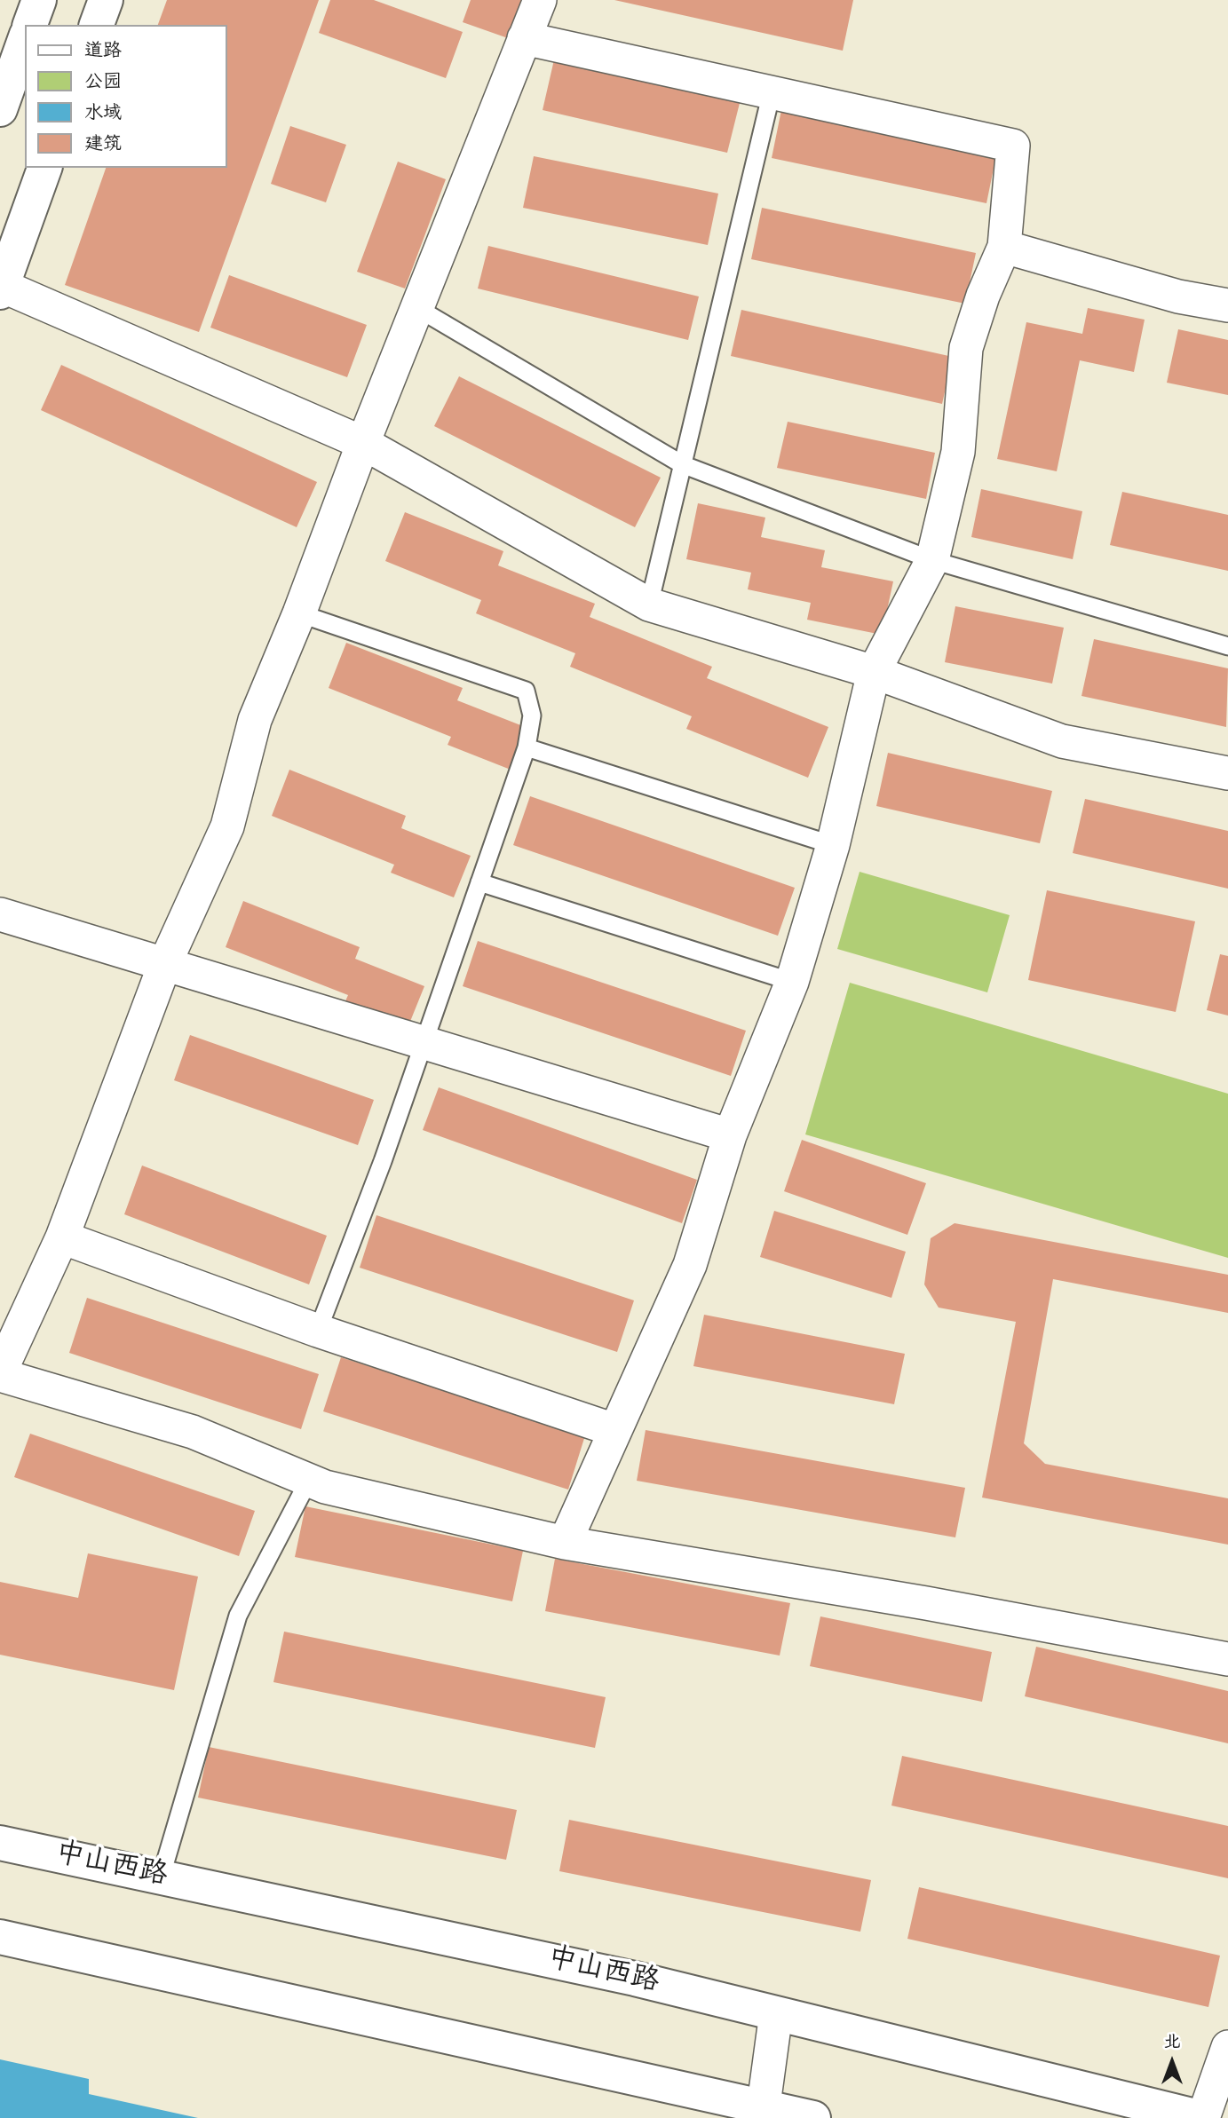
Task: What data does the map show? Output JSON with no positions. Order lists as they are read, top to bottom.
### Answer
{
  "streets": {
    "main road": ["中山西路"]
  },
  "legend": [
    "道路",
    "公园",
    "水域",
    "建筑"
  ],
  "north": "top"
}
